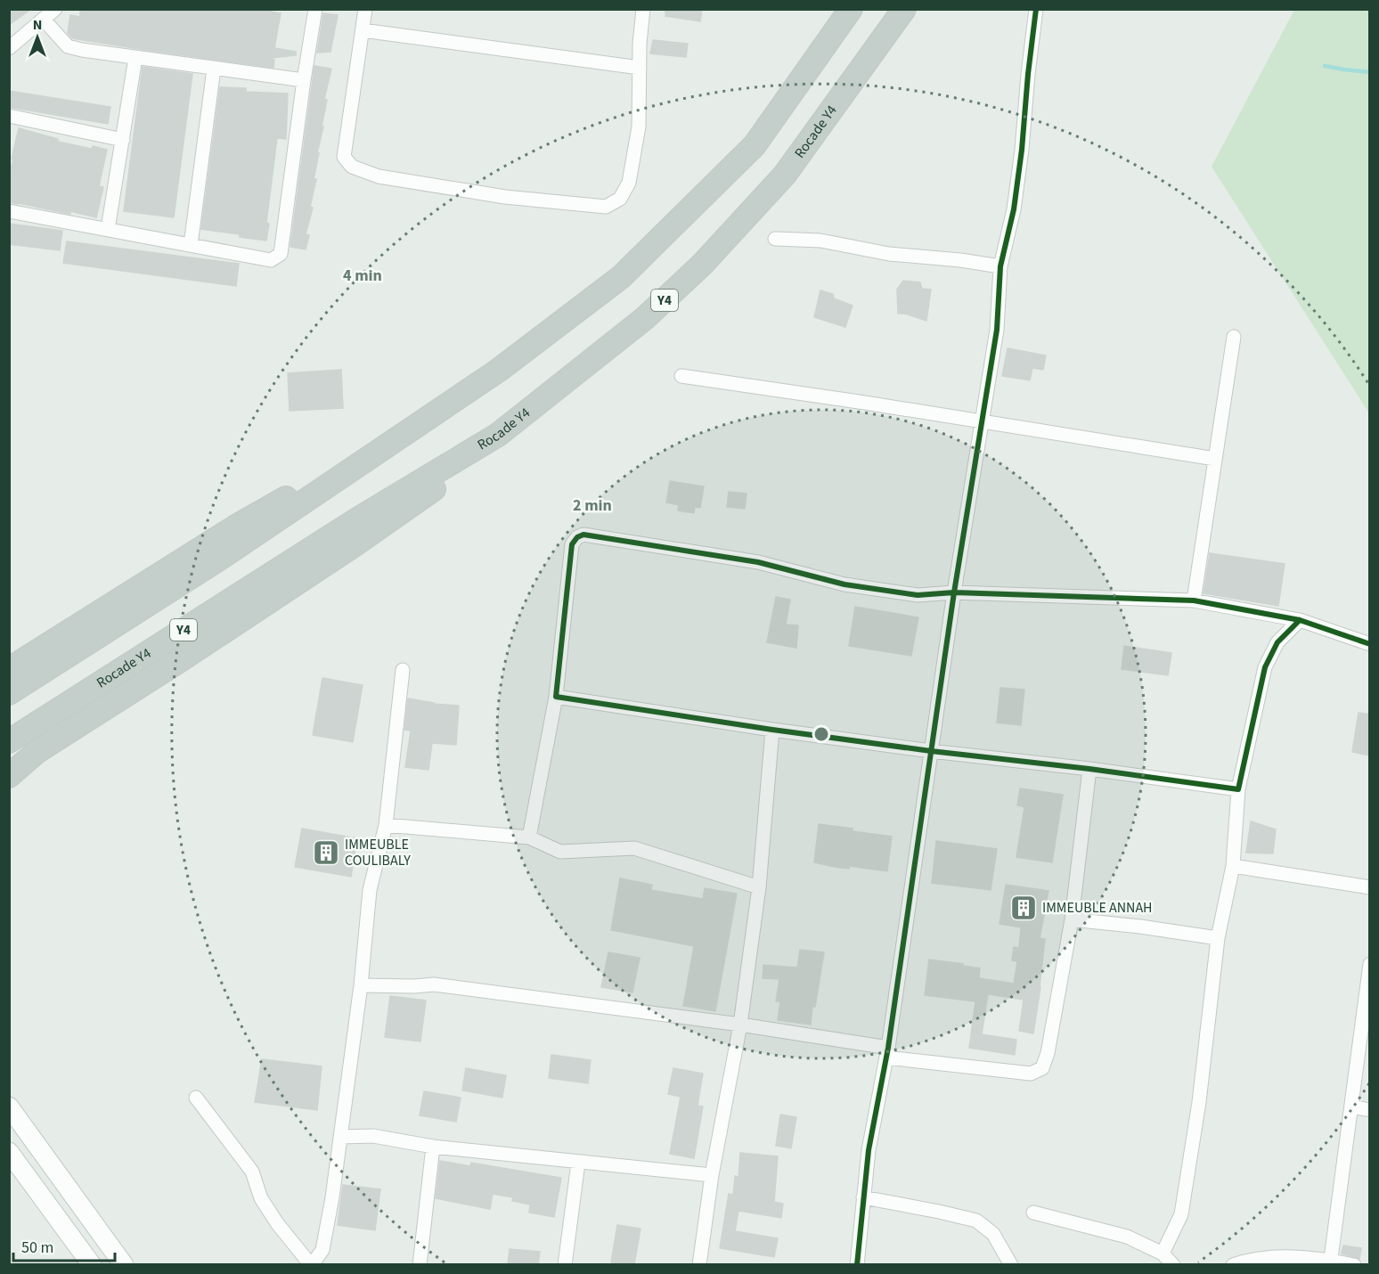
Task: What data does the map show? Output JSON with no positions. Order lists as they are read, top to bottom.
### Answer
{
  "streets": {
    "highway": ["Rocade Y4", "Y4"]
  },
  "places": {
    "building": ["IMMEUBLE COULIBALY", "IMMEUBLE ANNAH"]
  },
  "scale_bar": "50 m",
  "north": "top",
  "rings": ["4 min", "2 min"]
}
